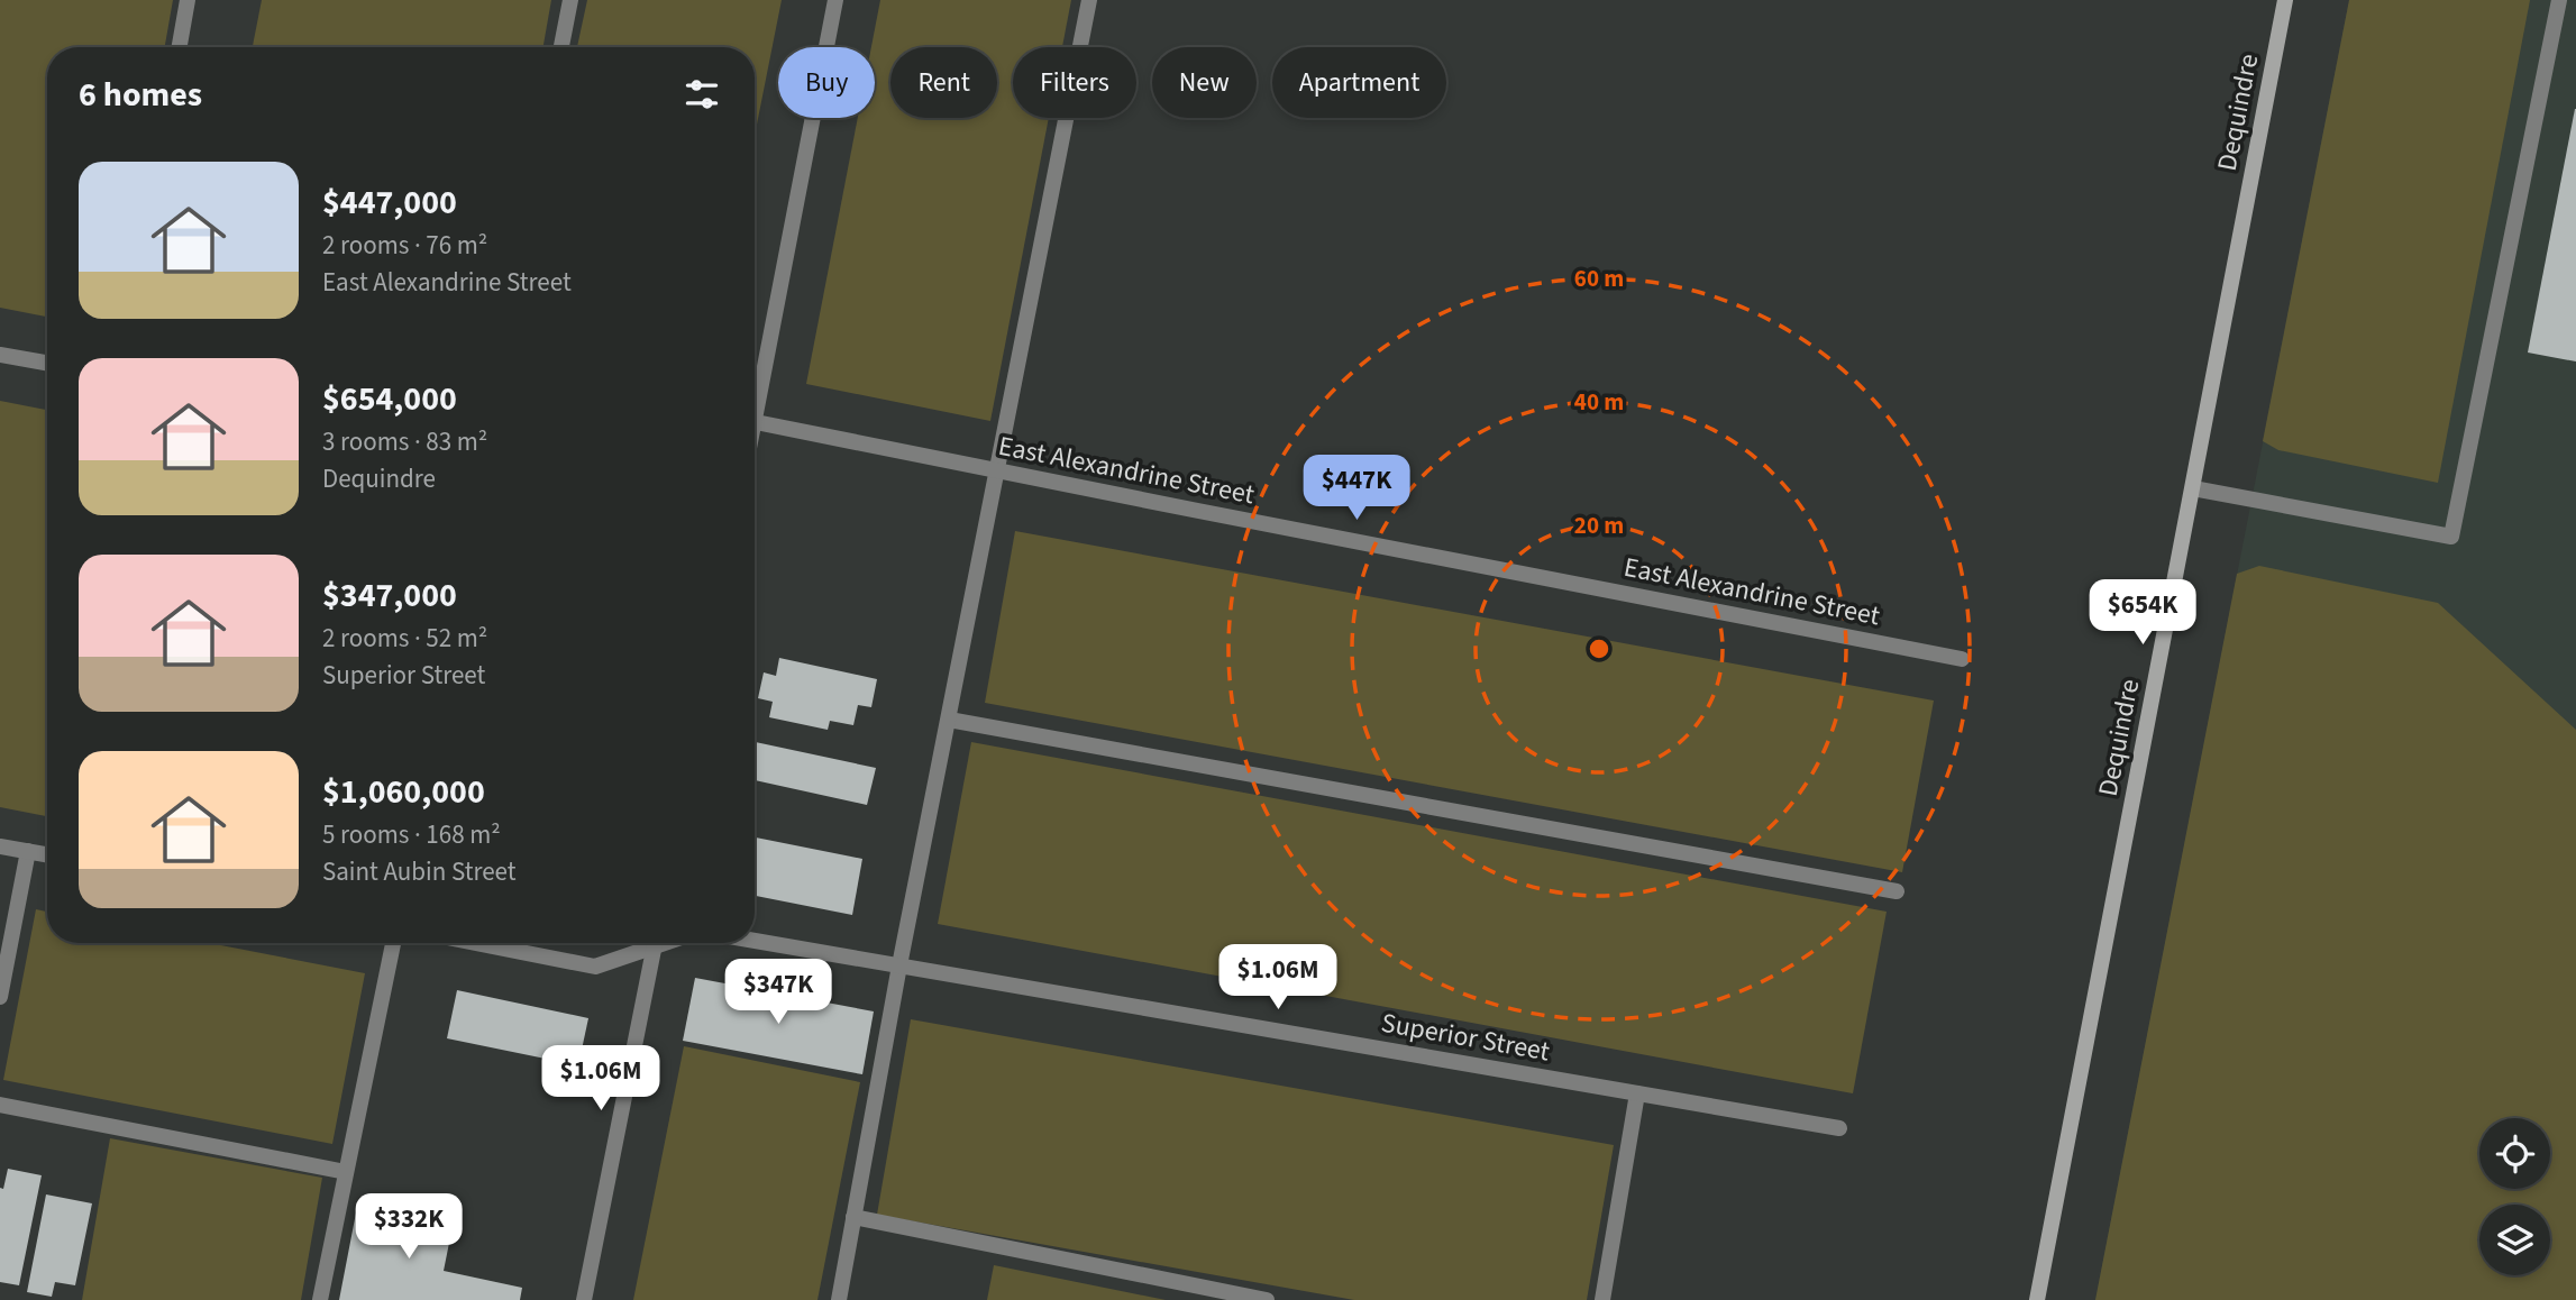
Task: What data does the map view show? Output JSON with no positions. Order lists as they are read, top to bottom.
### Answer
{
  "streets": {
    "street": ["Dequindre", "East Alexandrine Street", "Superior Street"]
  },
  "page": {
    "chip": [
      "Buy",
      "Rent",
      "Filters",
      "New",
      "Apartment"
    ],
    "heading": "6 homes",
    "list": [
      {
        "name": "$447,000",
        "note": "2 rooms · 76 m² · East Alexandrine Street"
      },
      {
        "name": "$654,000",
        "note": "3 rooms · 83 m² · Dequindre"
      },
      {
        "name": "$347,000",
        "note": "2 rooms · 52 m² · Superior Street"
      },
      {
        "name": "$1,060,000",
        "note": "5 rooms · 168 m² · Saint Aubin Street"
      }
    ],
    "price": [
      "$447K",
      "$654K",
      "$1.06M",
      "$347K",
      "$1.06M",
      "$332K"
    ]
  },
  "rings": ["60 m", "40 m", "20 m"]
}
